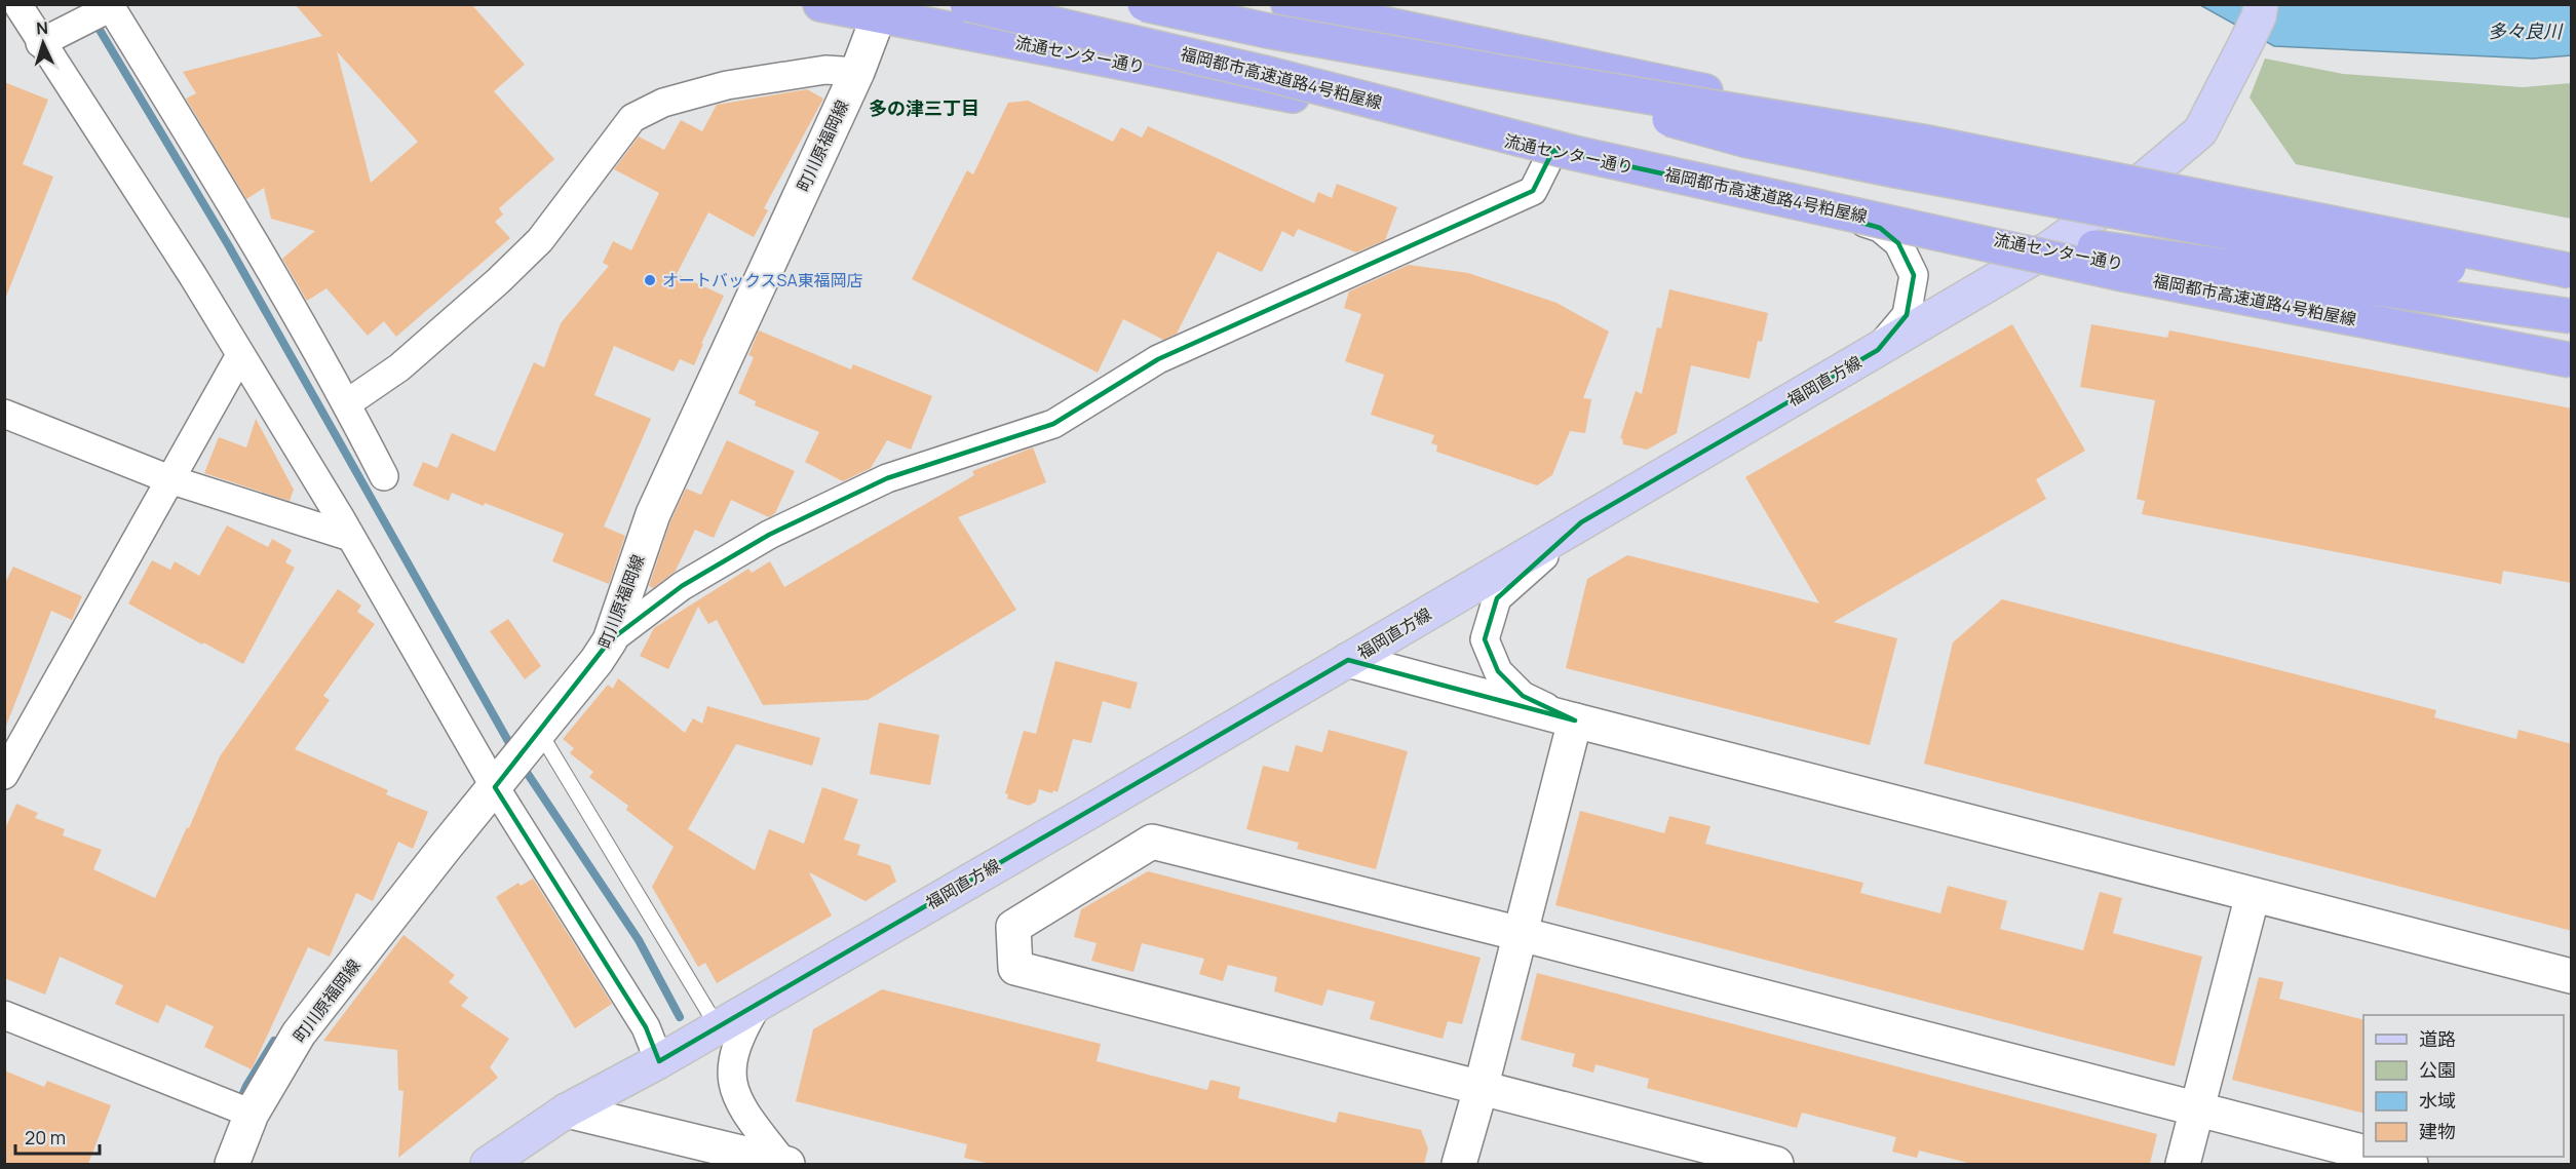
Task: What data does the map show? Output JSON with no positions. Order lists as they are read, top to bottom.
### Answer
{
  "streets": {
    "highway": ["流通センター通り", "福岡都市高速道路4号粕屋線"],
    "main road": ["福岡直方線"],
    "street": ["町川原福岡線"]
  },
  "crossings": [
    ["流通センター通り", "町川原福岡線"],
    ["流通センター通り", "福岡直方線"]
  ],
  "districts": ["多の津三丁目"],
  "water": ["多々良川"],
  "places": ["オートバックスSA東福岡店"],
  "legend": [
    "道路",
    "公園",
    "水域",
    "建物"
  ],
  "scale_bar": "20 m",
  "north": "top"
}
